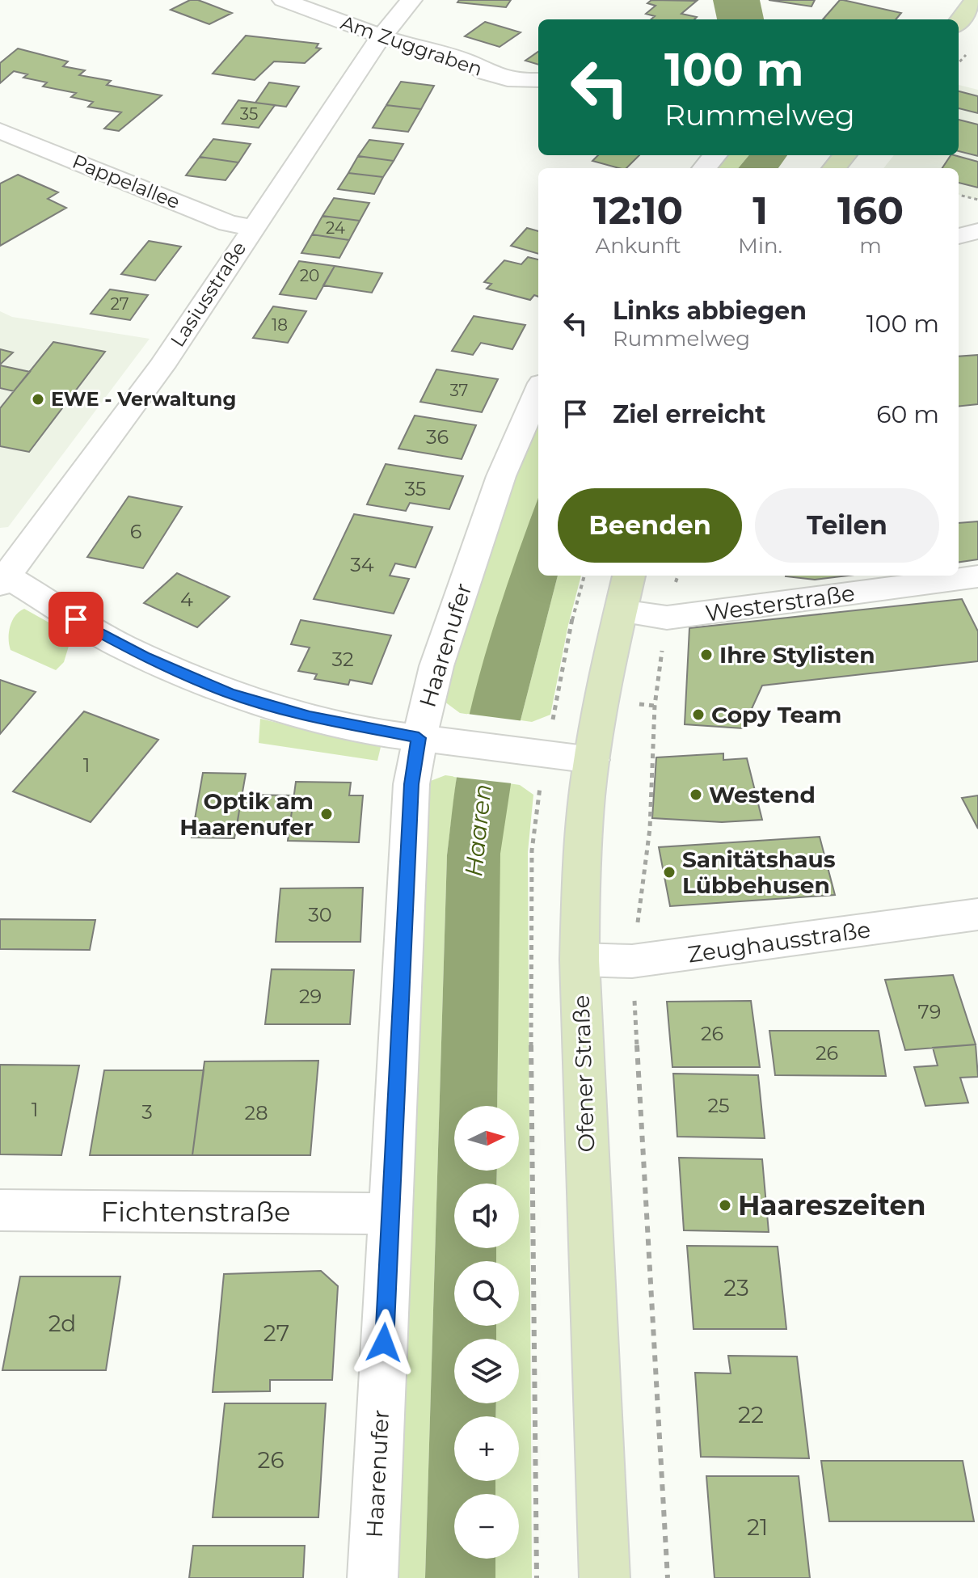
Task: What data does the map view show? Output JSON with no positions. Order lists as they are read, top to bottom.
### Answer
{
  "streets": {
    "main road": ["Ofener Straße"],
    "street": [
      "Am Zuggraben",
      "Pappelallee",
      "Lasiusstraße",
      "Westerstraße",
      "Haarenufer",
      "Zeughausstraße",
      "Fichtenstraße"
    ]
  },
  "crossings": [
    ["Am Zuggraben", "Lasiusstraße"],
    ["Pappelallee", "Lasiusstraße"],
    ["Westerstraße", "Ofener Straße"],
    ["Haarenufer", "Fichtenstraße"],
    ["Zeughausstraße", "Ofener Straße"]
  ],
  "water": ["Haaren"],
  "places": [
    "EWE - Verwaltung",
    "Ihre Stylisten",
    "Copy Team",
    "Westend",
    "Optik am Haarenufer",
    "Sanitätshaus Lübbehusen",
    "Haareszeiten"
  ],
  "house_numbers": [
    "35",
    "24",
    "20",
    "27",
    "18",
    "37",
    "36",
    "35",
    "6",
    "34",
    "4",
    "32",
    "1",
    "30",
    "29",
    "79",
    "26",
    "26",
    "25",
    "1",
    "3",
    "28",
    "23",
    "2d",
    "27",
    "22",
    "26",
    "21"
  ],
  "north": "right",
  "page": {
    "turn": ["100 m", "Rummelweg"],
    "eta": [
      "12:10",
      "Ankunft",
      "1",
      "Min.",
      "160",
      "m"
    ],
    "list": [
      {
        "name": "Links abbiegen",
        "note": "Rummelweg",
        "value": "100 m"
      },
      {
        "name": "Ziel erreicht",
        "value": "60 m"
      }
    ],
    "buttons": ["Beenden", "Teilen"],
    "map_buttons": ["+", "−"]
  }
}
